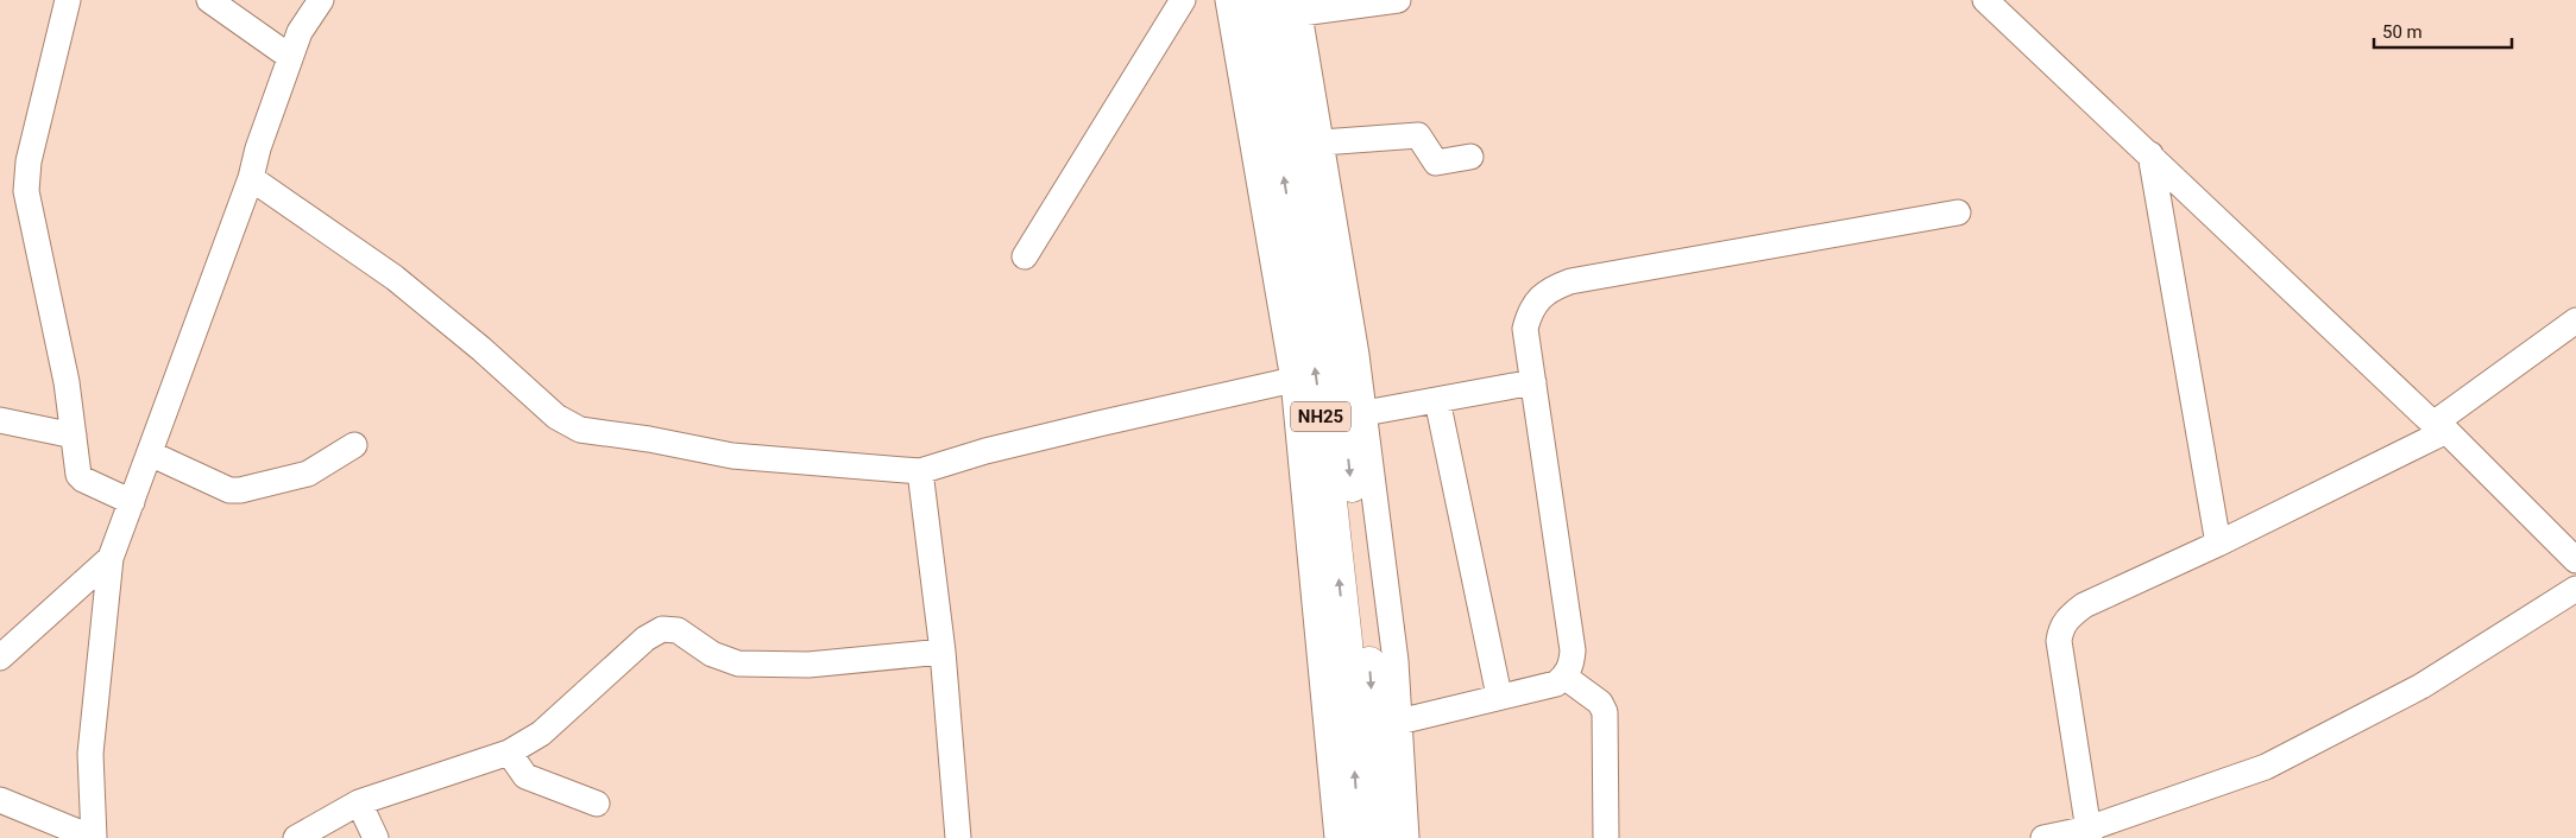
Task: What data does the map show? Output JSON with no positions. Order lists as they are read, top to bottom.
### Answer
{
  "streets": {
    "highway": ["NH25"]
  },
  "scale_bar": "50 m"
}
